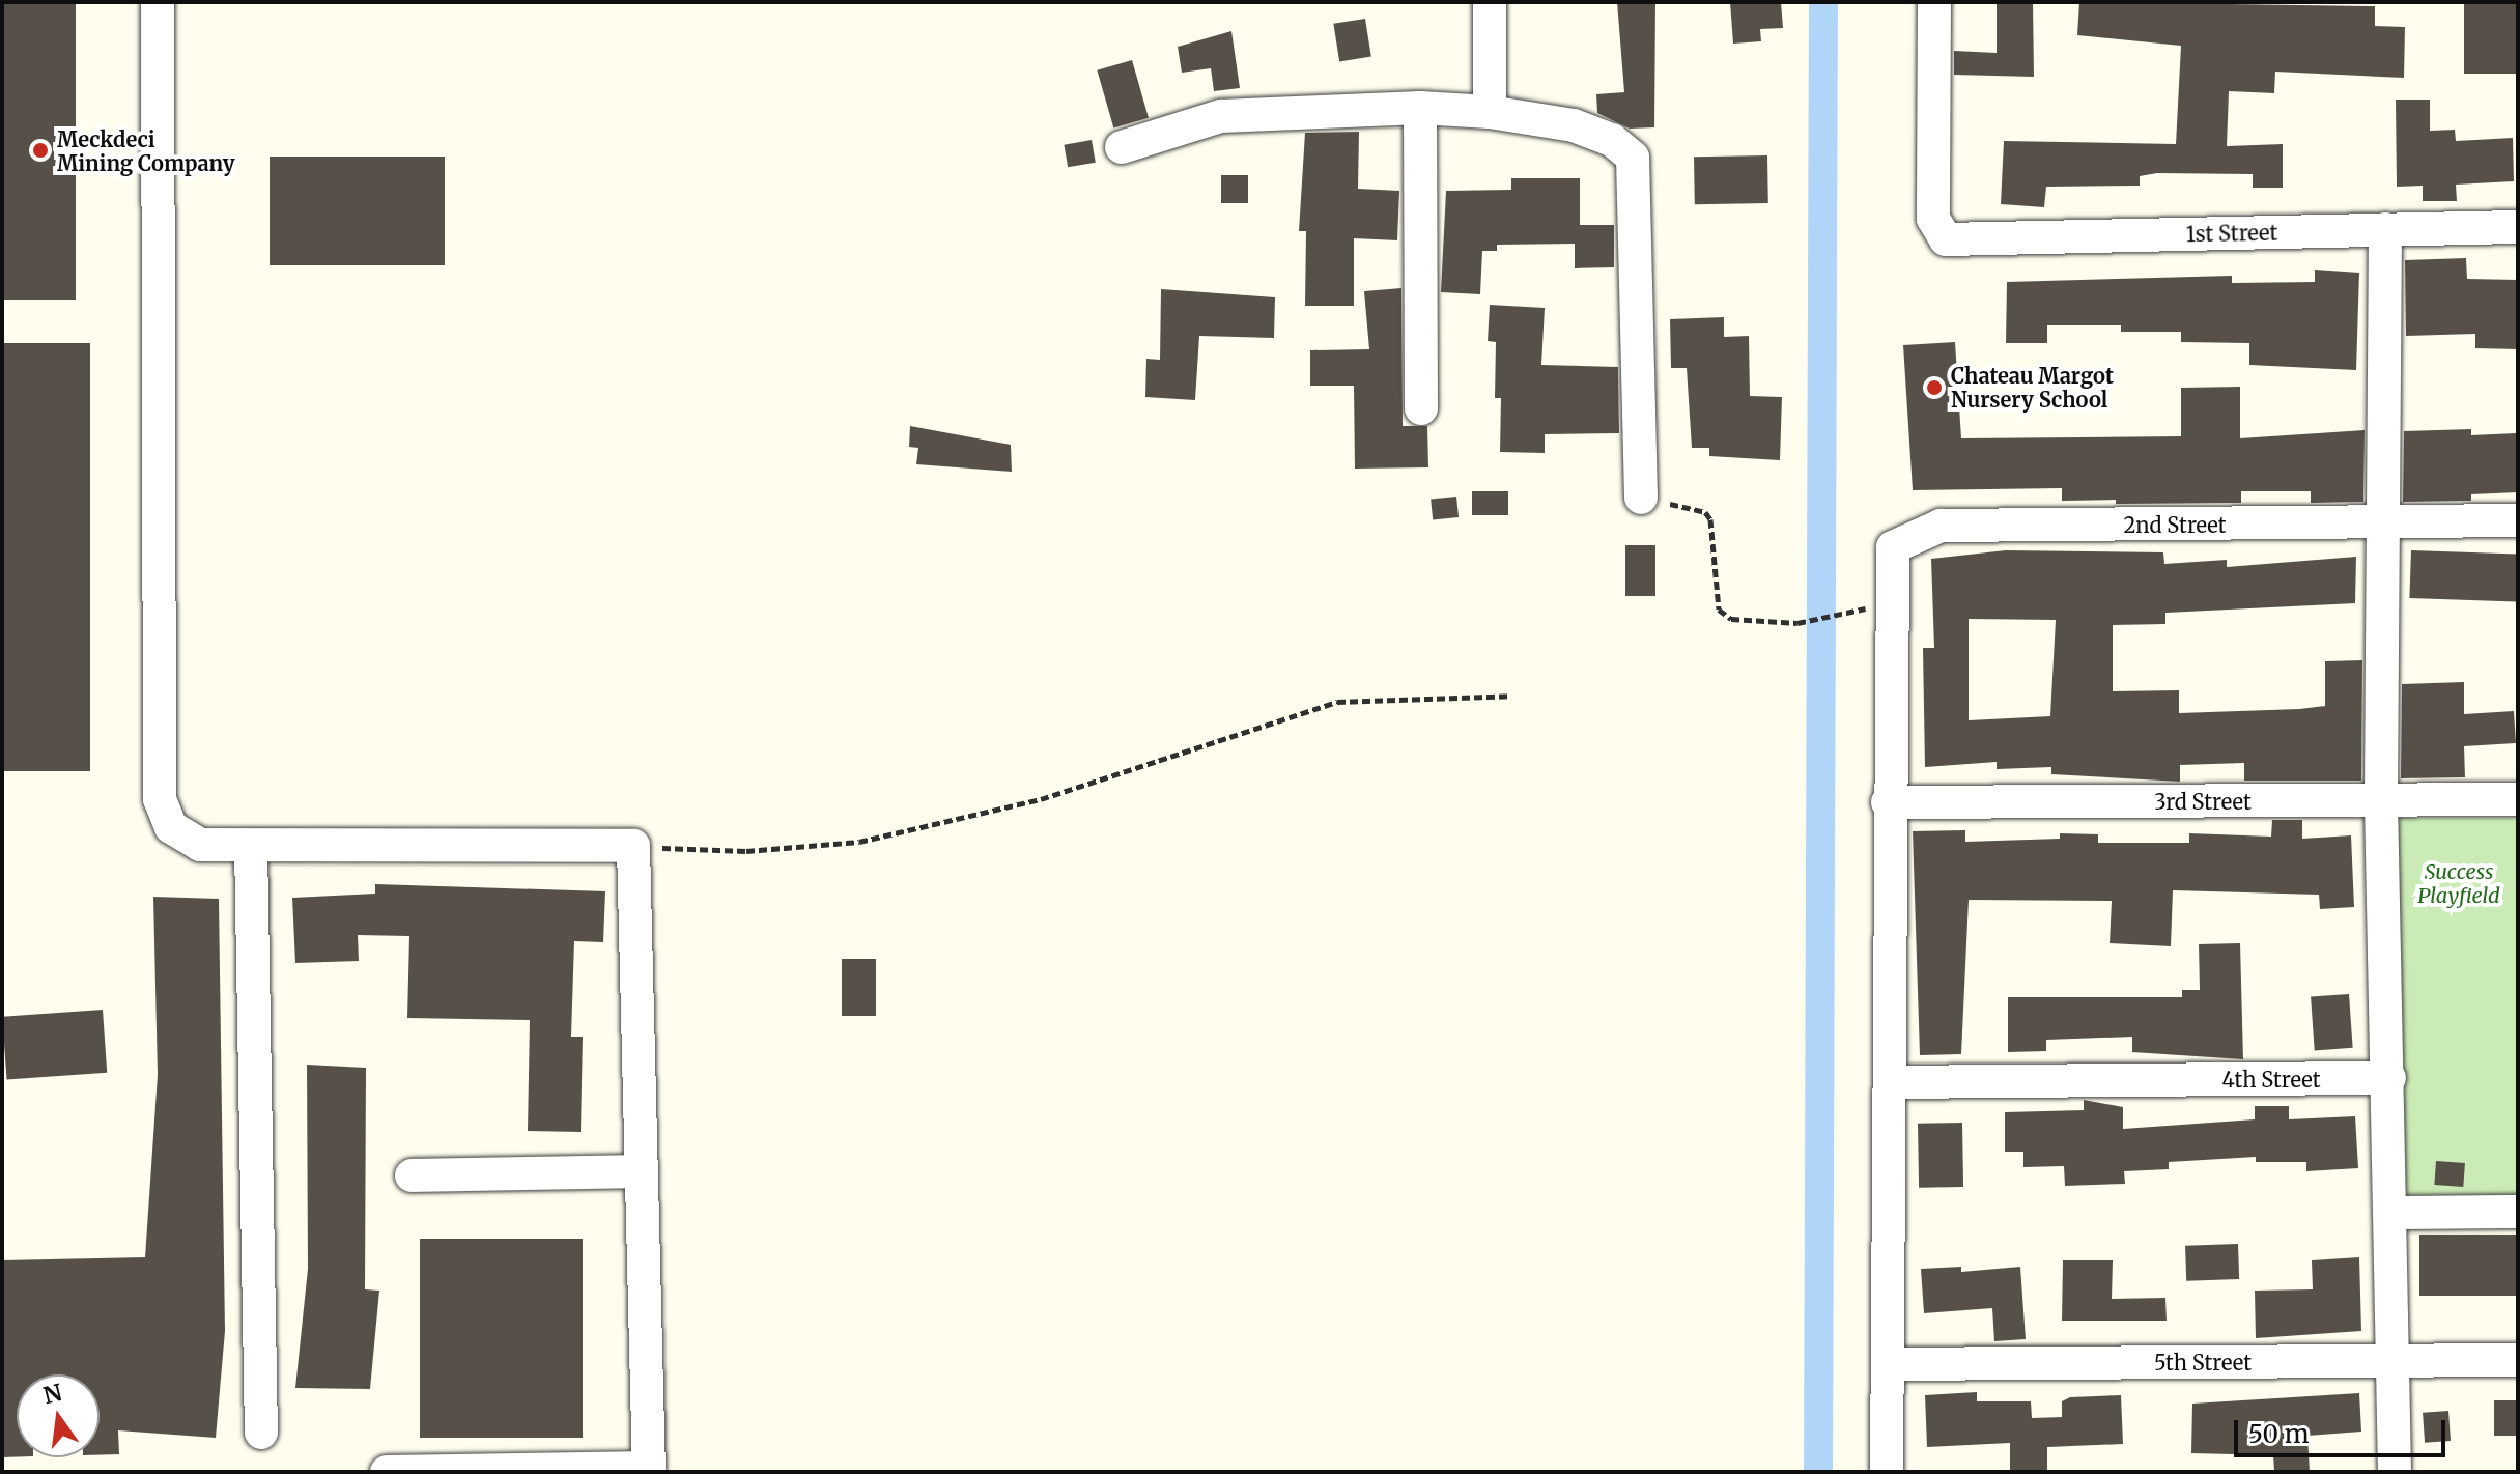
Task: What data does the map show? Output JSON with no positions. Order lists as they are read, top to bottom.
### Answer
{
  "streets": {
    "street": [
      "1st Street",
      "2nd Street",
      "3rd Street",
      "4th Street",
      "5th Street"
    ]
  },
  "crossings": [
    ["2nd Street", "3rd Street"]
  ],
  "parks": ["Success Playfield"],
  "places": ["Meckdeci Mining Company", "Chateau Margot Nursery School"],
  "scale_bar": "50 m",
  "north": "top"
}
